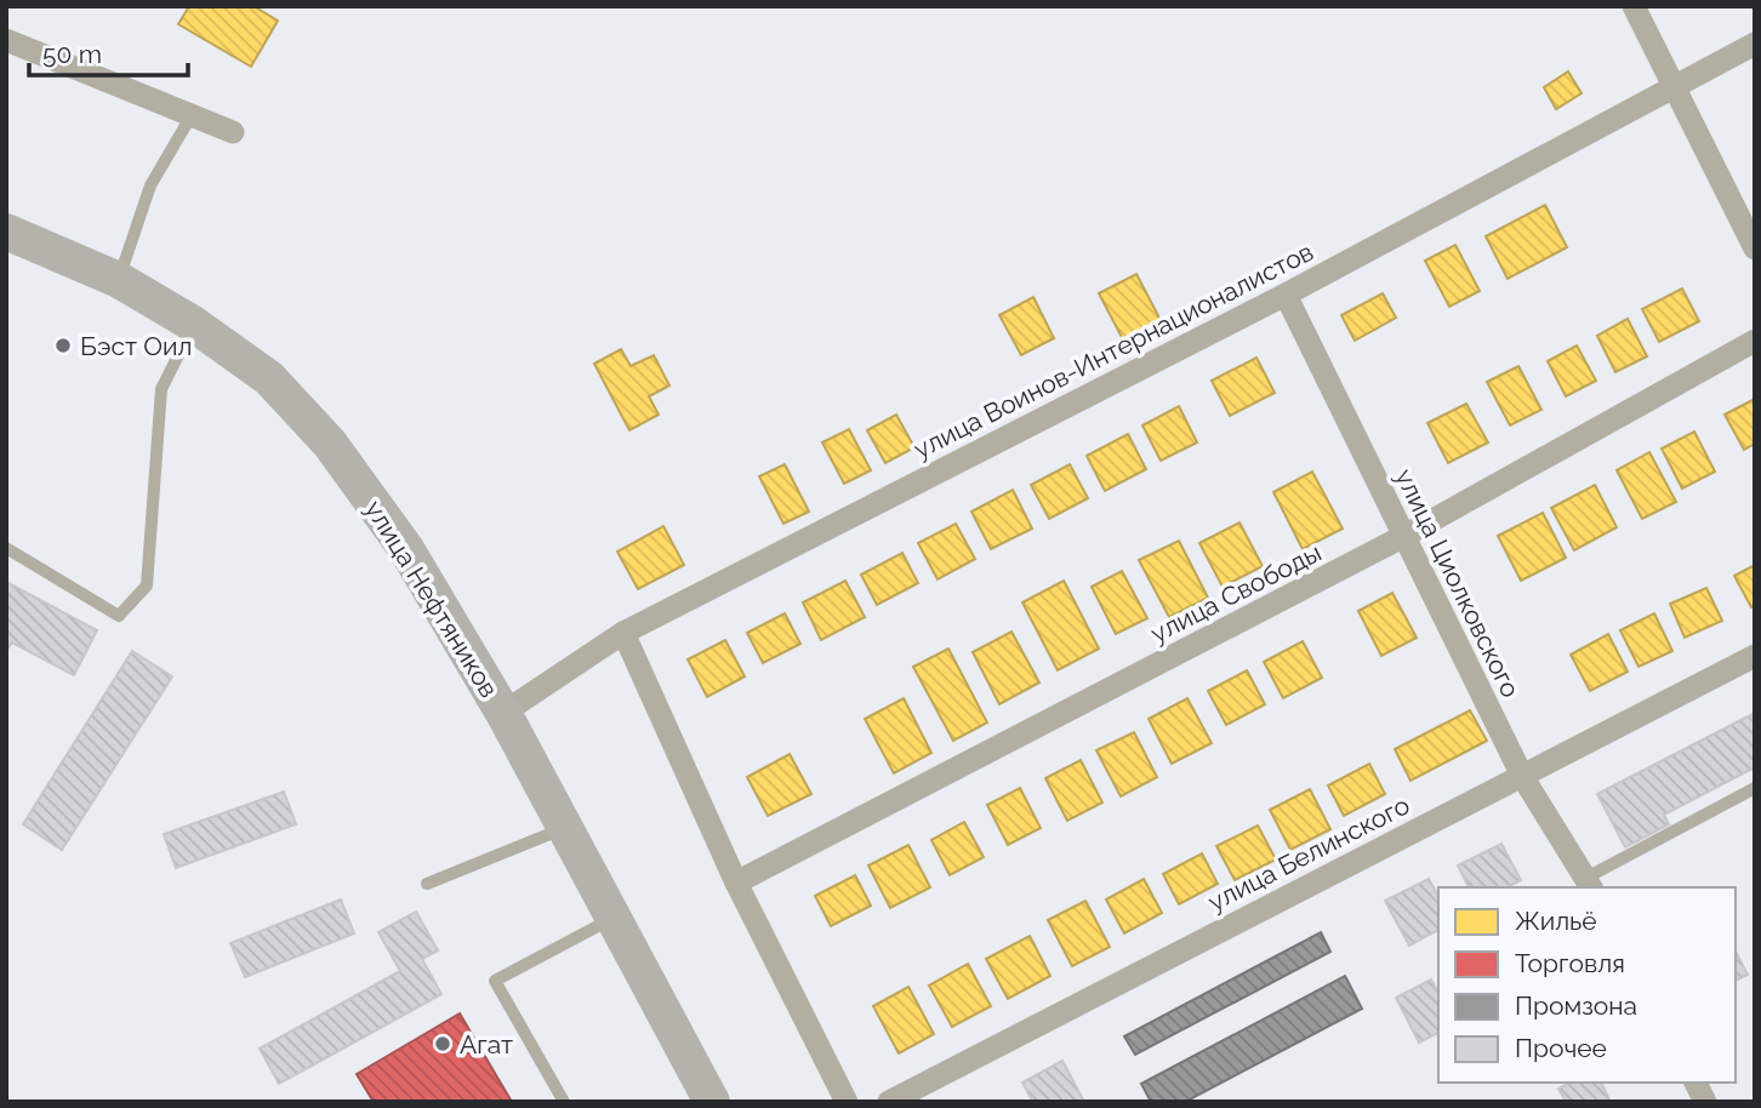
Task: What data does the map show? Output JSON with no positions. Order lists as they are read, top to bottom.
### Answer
{
  "streets": {
    "main road": ["улица Нефтяников"],
    "street": [
      "улица Воинов-Интернационалистов",
      "улица Циолковского",
      "улица Свободы",
      "улица Белинского"
    ]
  },
  "crossings": [
    ["улица Воинов-Интернационалистов", "улица Циолковского"],
    ["улица Воинов-Интернационалистов", "улица Нефтяников"],
    ["улица Циолковского", "улица Свободы"],
    ["улица Циолковского", "улица Белинского"]
  ],
  "places": ["Бэст Оил", "Агат"],
  "legend": [
    "Жильё",
    "Торговля",
    "Промзона",
    "Прочее"
  ],
  "scale_bar": "50 m"
}
